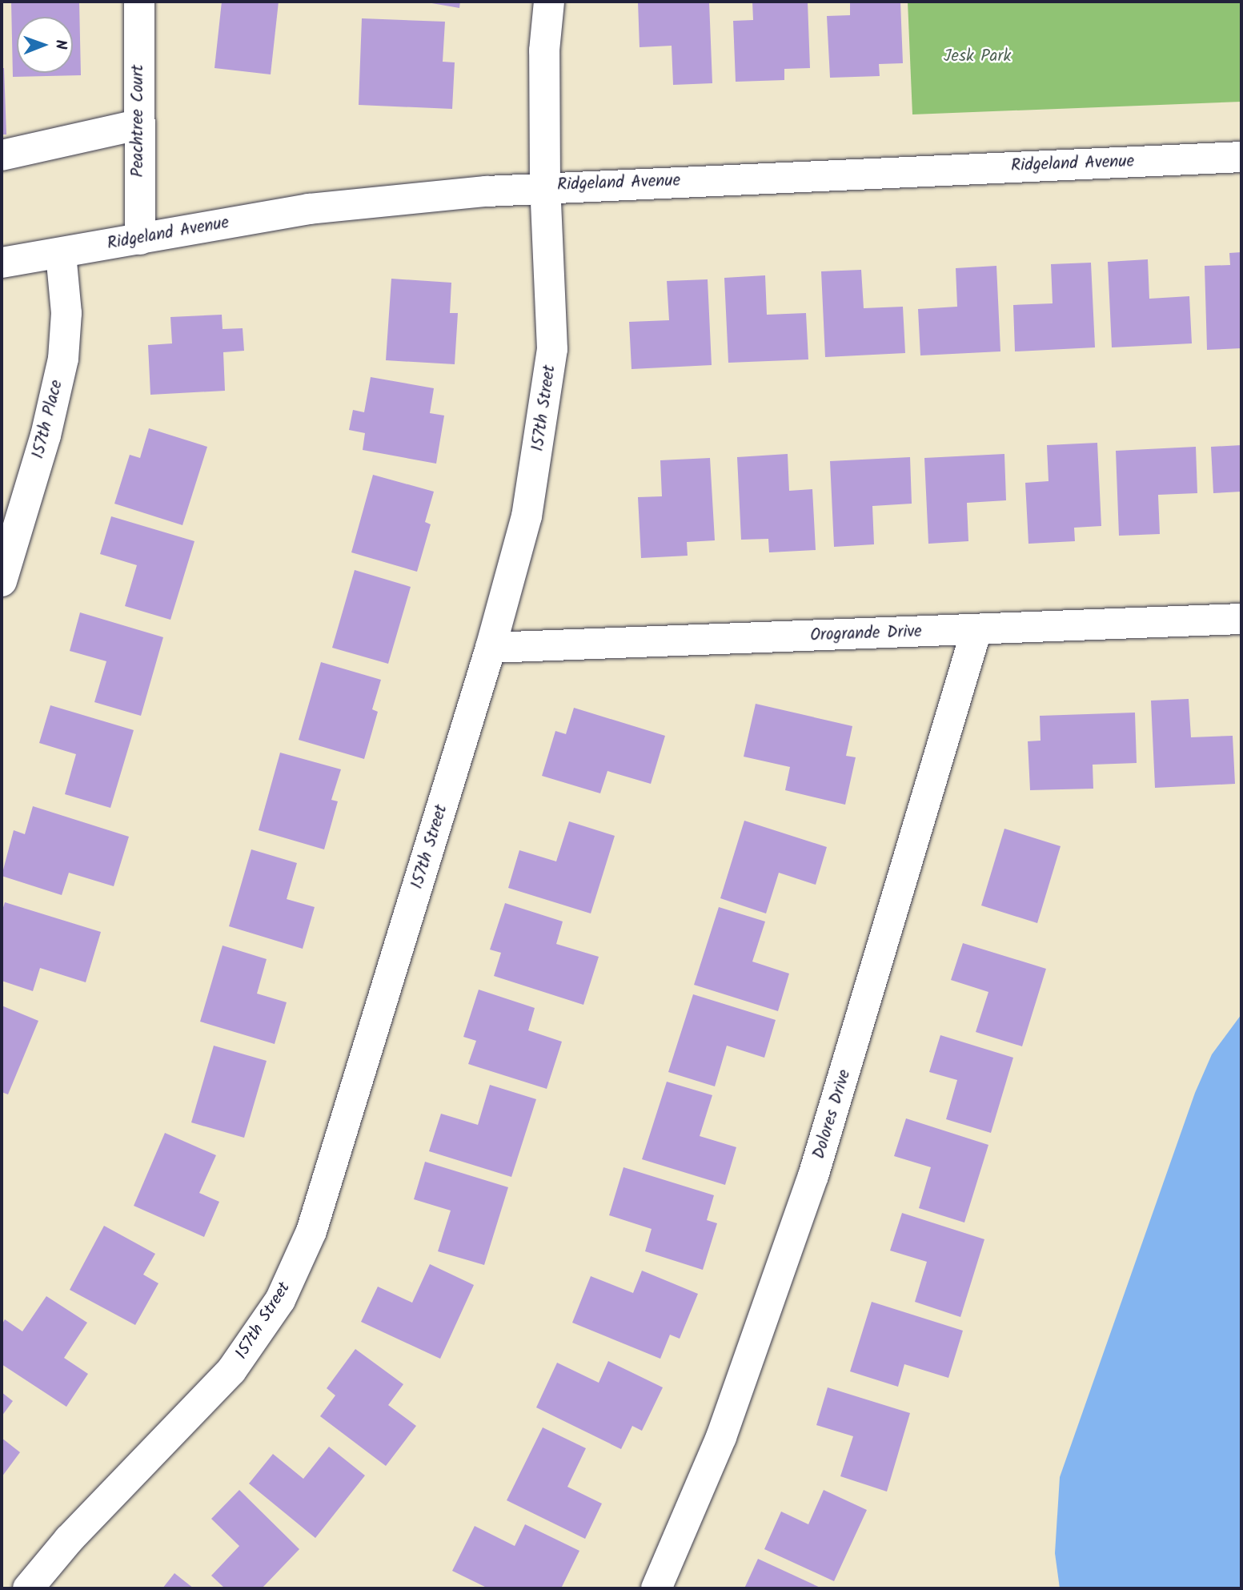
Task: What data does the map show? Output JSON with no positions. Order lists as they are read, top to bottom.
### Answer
{
  "streets": {
    "street": [
      "Peachtree Court",
      "Ridgeland Avenue",
      "157th Street",
      "157th Place",
      "Orogrande Drive",
      "Dolores Drive"
    ]
  },
  "crossings": [
    ["Peachtree Court", "Ridgeland Avenue"],
    ["Ridgeland Avenue", "157th Street"],
    ["Ridgeland Avenue", "157th Place"],
    ["157th Street", "Orogrande Drive"],
    ["Orogrande Drive", "Dolores Drive"]
  ],
  "parks": ["Jesk Park"],
  "north": "right"
}
